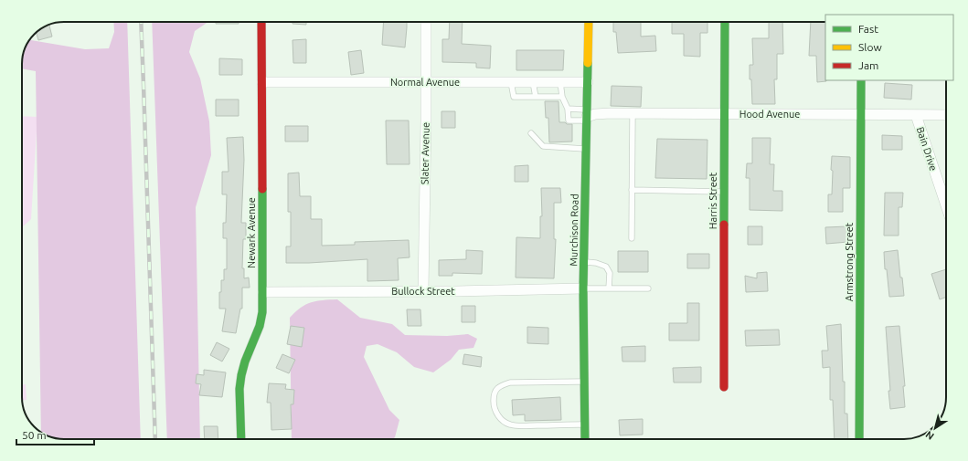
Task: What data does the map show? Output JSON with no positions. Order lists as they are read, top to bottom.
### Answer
{
  "streets": {
    "street": [
      "Normal Avenue",
      "Hood Avenue",
      "Bain Drive",
      "Slater Avenue",
      "Harris Street",
      "Murchison Road",
      "Newark Avenue",
      "Armstrong Street",
      "Bullock Street"
    ]
  },
  "crossings": [
    ["Normal Avenue", "Slater Avenue"],
    ["Normal Avenue", "Murchison Road"],
    ["Normal Avenue", "Newark Avenue"],
    ["Hood Avenue", "Bain Drive"],
    ["Hood Avenue", "Harris Street"],
    ["Hood Avenue", "Murchison Road"],
    ["Hood Avenue", "Armstrong Street"],
    ["Slater Avenue", "Bullock Street"],
    ["Murchison Road", "Bullock Street"],
    ["Newark Avenue", "Bullock Street"]
  ],
  "legend": ["Fast", "Slow", "Jam"],
  "scale_bar": "50 m",
  "north": "bottom left"
}
